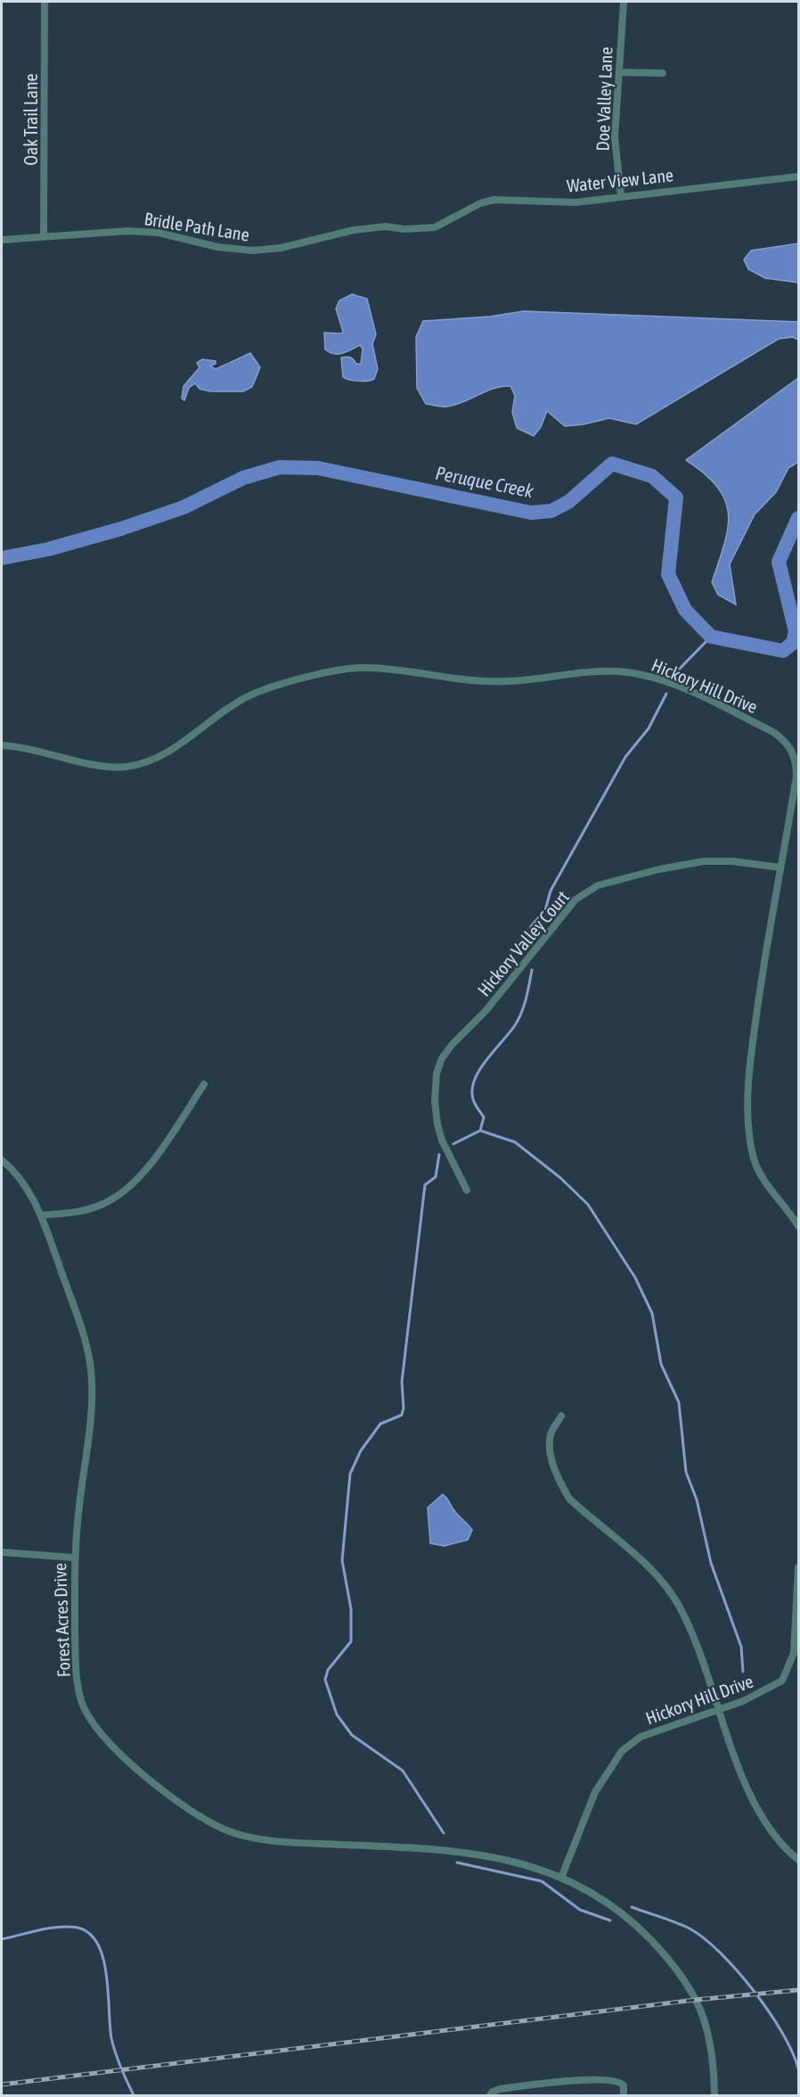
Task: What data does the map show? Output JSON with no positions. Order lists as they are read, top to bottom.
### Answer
{
  "streets": {
    "street": [
      "Doe Valley Lane",
      "Oak Trail Lane",
      "Water View Lane",
      "Bridle Path Lane",
      "Hickory Hill Drive",
      "Hickory Valley Court",
      "Forest Acres Drive"
    ]
  },
  "crossings": [
    ["Doe Valley Lane", "Water View Lane"],
    ["Oak Trail Lane", "Bridle Path Lane"],
    ["Water View Lane", "Bridle Path Lane"],
    ["Hickory Hill Drive", "Hickory Valley Court"],
    ["Hickory Hill Drive", "Forest Acres Drive"]
  ],
  "water": ["Peruque Creek"]
}
